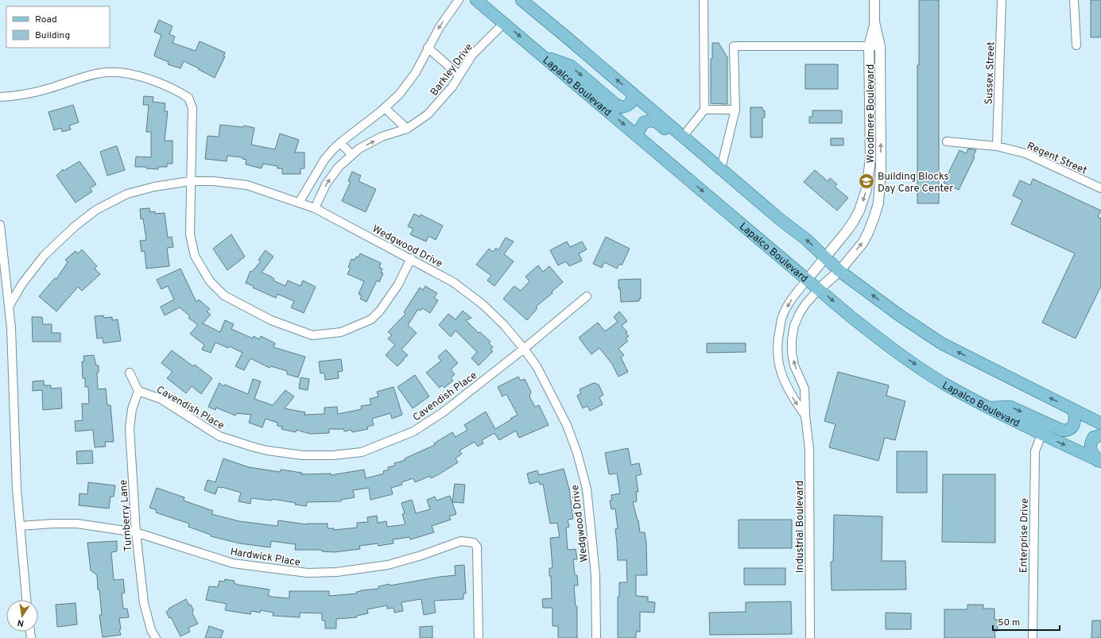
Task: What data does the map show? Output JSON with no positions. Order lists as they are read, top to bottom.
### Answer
{
  "streets": {
    "main road": ["Lapalco Boulevard"],
    "street": [
      "Barkley Drive",
      "Sussex Street",
      "Woodmere Boulevard",
      "Regent Street",
      "Wedgwood Drive",
      "Cavendish Place",
      "Turnberry Lane",
      "Industrial Boulevard",
      "Enterprise Drive",
      "Hardwick Place"
    ]
  },
  "crossings": [
    ["Barkley Drive", "Lapalco Boulevard"],
    ["Barkley Drive", "Wedgwood Drive"],
    ["Sussex Street", "Regent Street"],
    ["Lapalco Boulevard", "Industrial Boulevard"],
    ["Lapalco Boulevard", "Enterprise Drive"],
    ["Woodmere Boulevard", "Industrial Boulevard"],
    ["Wedgwood Drive", "Cavendish Place"],
    ["Cavendish Place", "Turnberry Lane"],
    ["Turnberry Lane", "Hardwick Place"]
  ],
  "places": {
    "school or university": ["Building Blocks Day Care Center"]
  },
  "legend": ["Road", "Building"],
  "scale_bar": "50 m",
  "north": "bottom"
}
